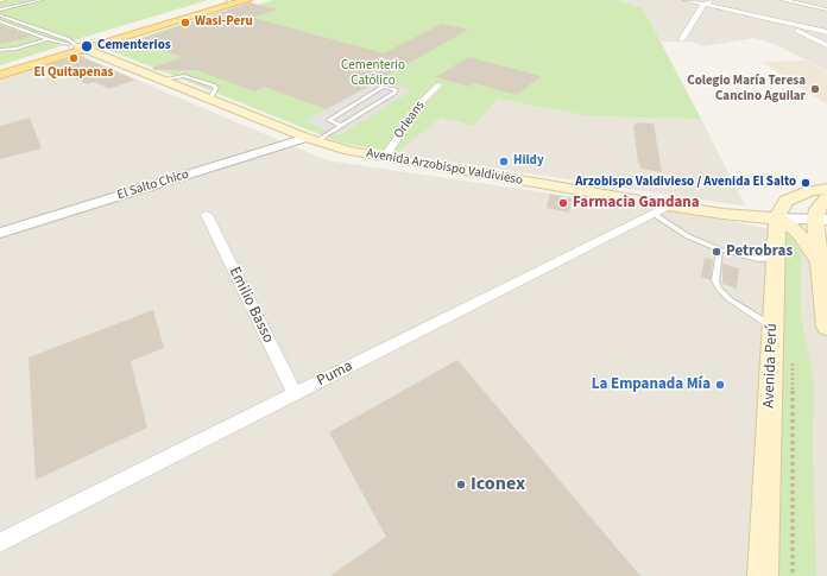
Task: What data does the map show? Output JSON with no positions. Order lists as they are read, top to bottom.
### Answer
{
  "streets": {
    "main road": ["Avenida Arzobispo Valdivieso", "Avenida Perú"],
    "street": [
      "Orleans",
      "El Salto Chico",
      "Emilio Basso",
      "Puma"
    ]
  },
  "crossings": [
    ["Orleans", "Avenida Arzobispo Valdivieso"],
    ["Avenida Arzobispo Valdivieso", "El Salto Chico"],
    ["Avenida Arzobispo Valdivieso", "Avenida Perú"],
    ["Avenida Arzobispo Valdivieso", "Puma"],
    ["Emilio Basso", "Puma"]
  ],
  "parks": ["Cementerio Católico"],
  "places": [
    "Wasi-Peru",
    "Cementerios",
    "El Quitapenas",
    "Colegio María Teresa Cancino Aguilar",
    "Hildy",
    "Arzobispo Valdivieso / Avenida El Salto",
    "Farmacia Gandana",
    "Petrobras",
    "La Empanada Mía",
    "Iconex"
  ]
}
